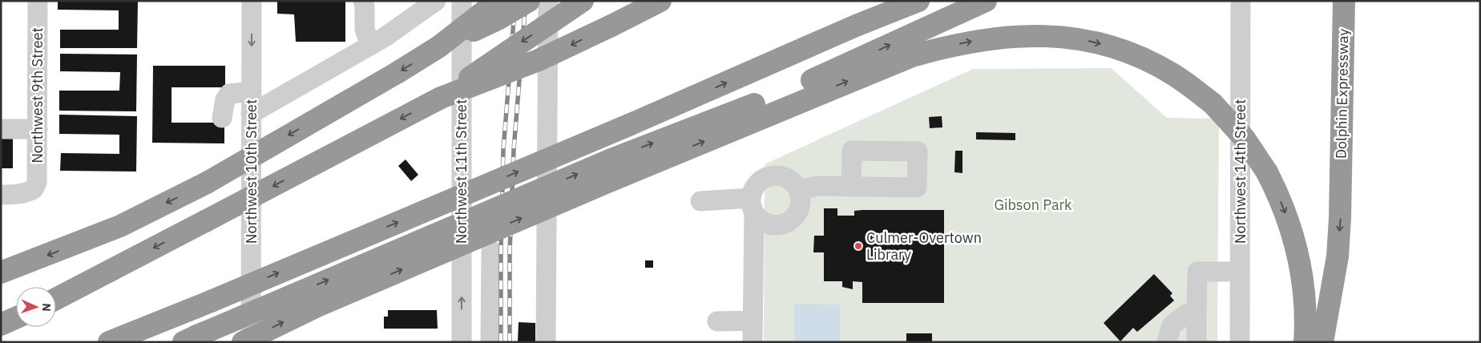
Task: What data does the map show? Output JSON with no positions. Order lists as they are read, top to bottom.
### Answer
{
  "streets": {
    "highway": ["Dolphin Expressway"],
    "street": [
      "Northwest 9th Street",
      "Northwest 10th Street",
      "Northwest 11th Street",
      "Northwest 14th Street"
    ]
  },
  "one_way": ["Dolphin Expressway"],
  "parks": ["Gibson Park"],
  "places": ["Culmer-Overtown Library"],
  "north": "right"
}
